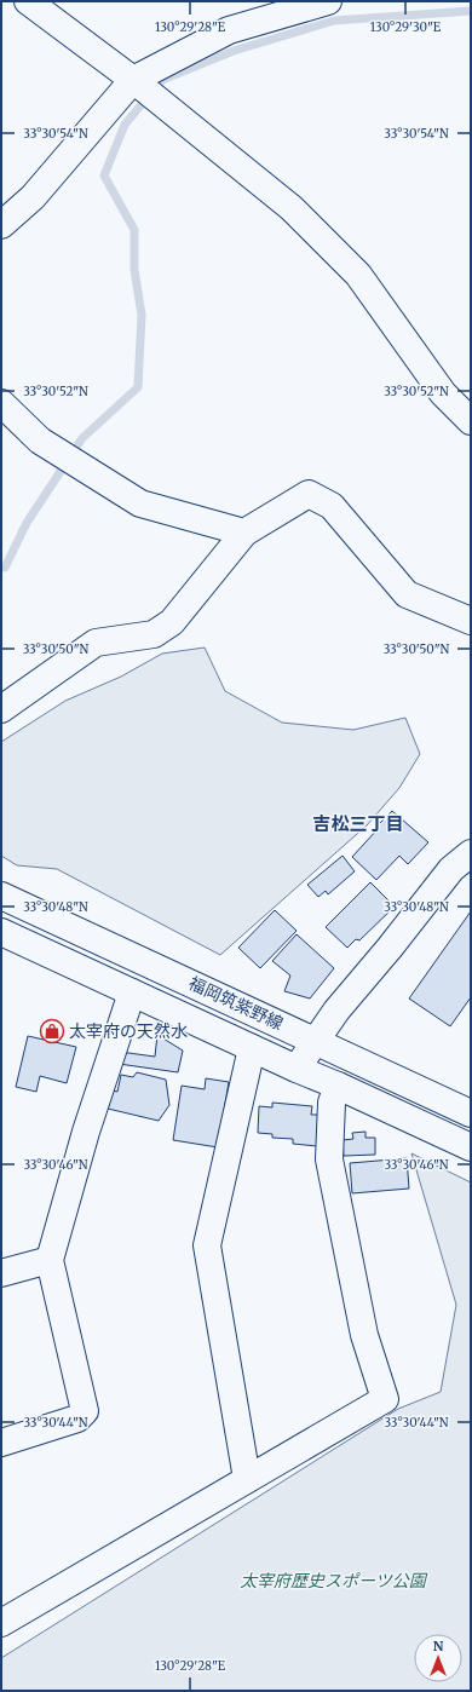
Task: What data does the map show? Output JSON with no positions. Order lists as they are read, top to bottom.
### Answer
{
  "streets": {
    "street": ["福岡筑紫野線"]
  },
  "districts": ["吉松三丁目"],
  "parks": ["太宰府歴史スポーツ公園"],
  "places": {
    "shop": ["太宰府の天然水"]
  },
  "north": "top",
  "coordinates": [
    "130°29'28\"E",
    "130°29'30\"E",
    "33°30'54\"N",
    "33°30'52\"N",
    "33°30'50\"N",
    "33°30'48\"N",
    "33°30'46\"N",
    "33°30'44\"N"
  ]
}
